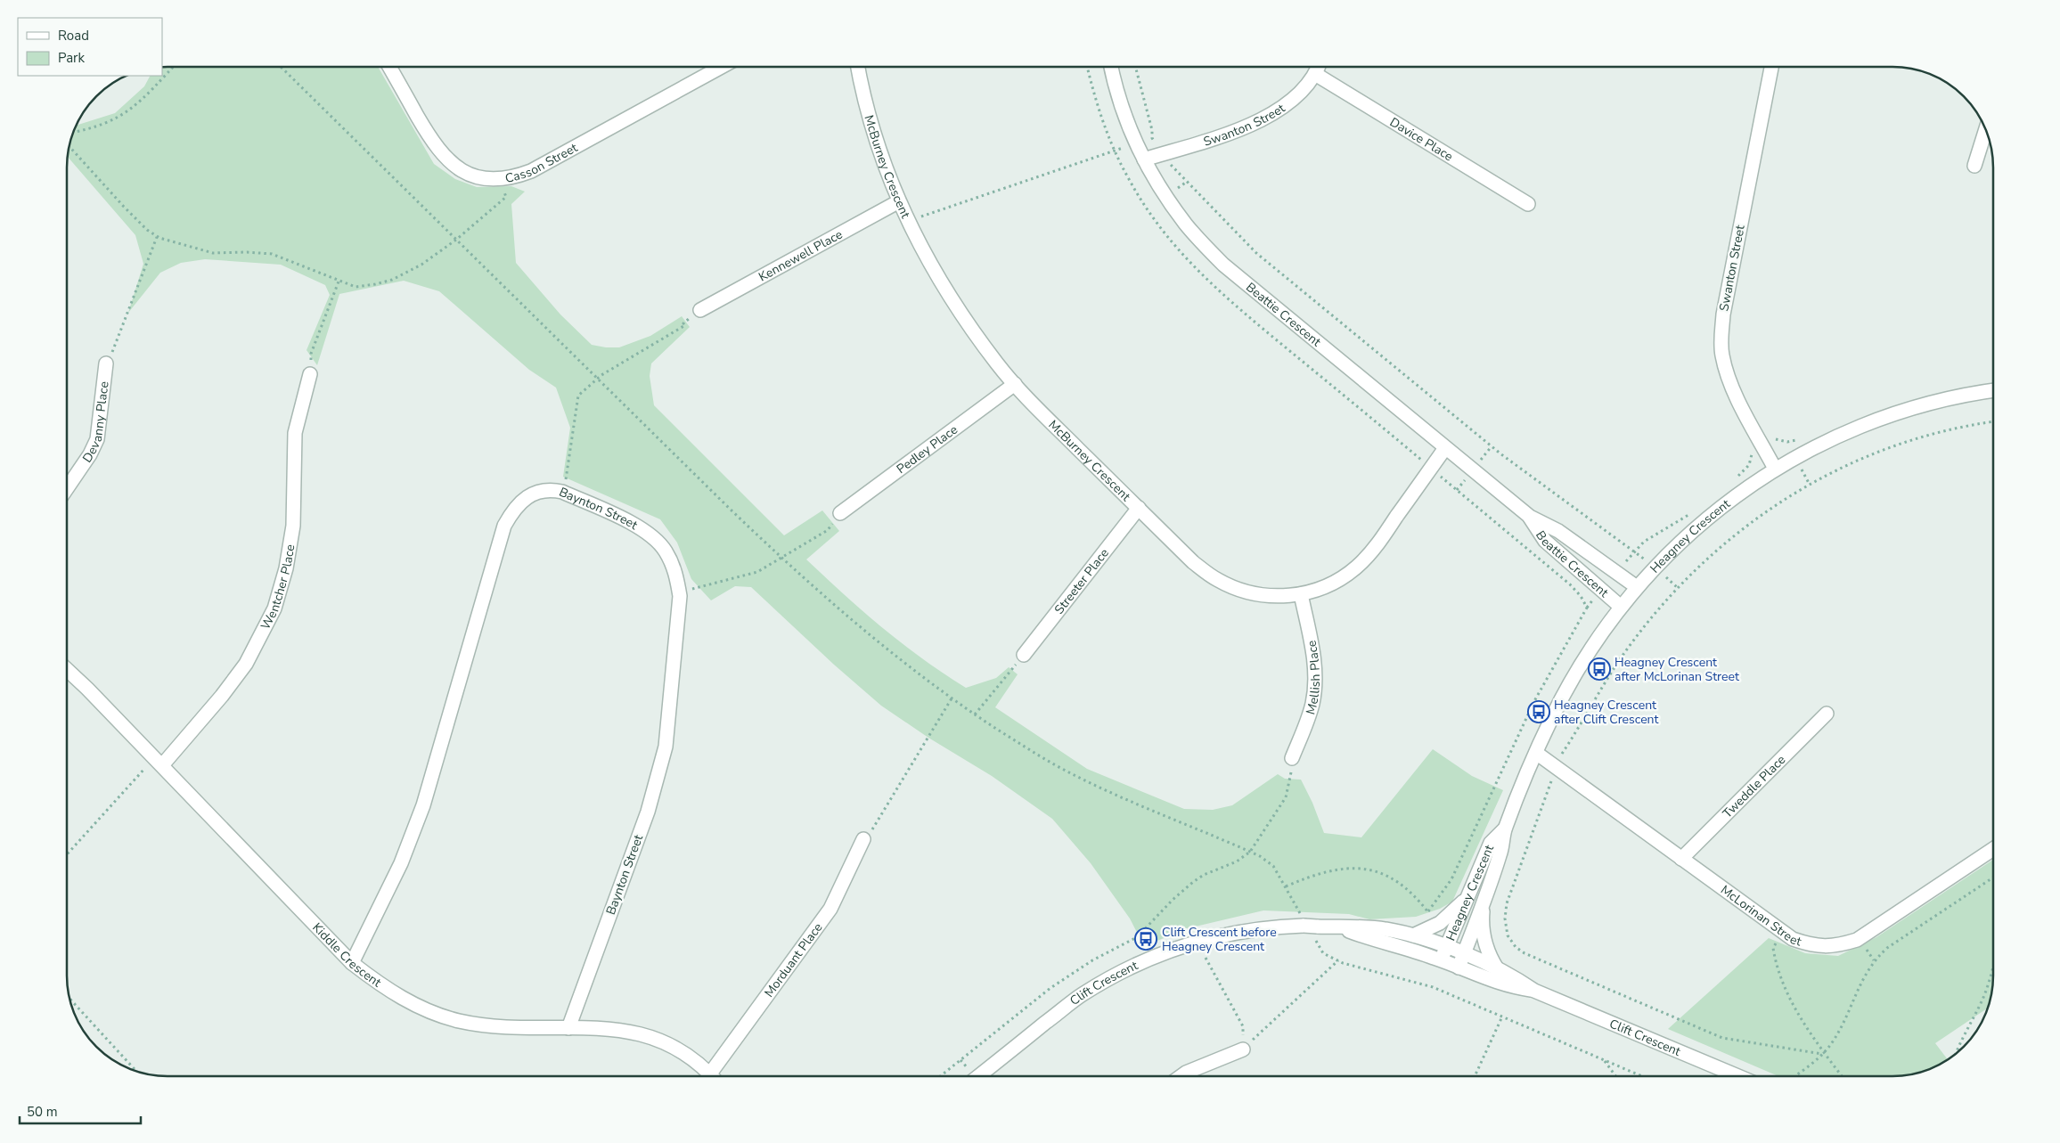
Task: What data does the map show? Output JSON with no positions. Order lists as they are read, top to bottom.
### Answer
{
  "streets": {
    "street": [
      "Swanton Street",
      "Davice Place",
      "Casson Street",
      "McBurney Crescent",
      "Kennewell Place",
      "Beattie Crescent",
      "Devanny Place",
      "Pedley Place",
      "Baynton Street",
      "Heagney Crescent",
      "Streeter Place",
      "Wentcher Place",
      "Mellish Place",
      "Tweddle Place",
      "McLorinan Street",
      "Kiddle Crescent",
      "Morduant Place",
      "Clift Crescent"
    ]
  },
  "crossings": [
    ["Swanton Street", "Davice Place"],
    ["Swanton Street", "Beattie Crescent"],
    ["Swanton Street", "Heagney Crescent"],
    ["McBurney Crescent", "Kennewell Place"],
    ["McBurney Crescent", "Beattie Crescent"],
    ["McBurney Crescent", "Pedley Place"],
    ["McBurney Crescent", "Streeter Place"],
    ["McBurney Crescent", "Mellish Place"],
    ["Beattie Crescent", "Heagney Crescent"],
    ["Baynton Street", "Kiddle Crescent"],
    ["Heagney Crescent", "McLorinan Street"],
    ["Heagney Crescent", "Clift Crescent"],
    ["Wentcher Place", "Kiddle Crescent"],
    ["Tweddle Place", "McLorinan Street"]
  ],
  "places": {
    "bus stop": ["Heagney Crescent after McLorinan Street", "Heagney Crescent after Clift Crescent", "Clift Crescent before Heagney Crescent"]
  },
  "legend": ["Road", "Park"],
  "scale_bar": "50 m"
}
